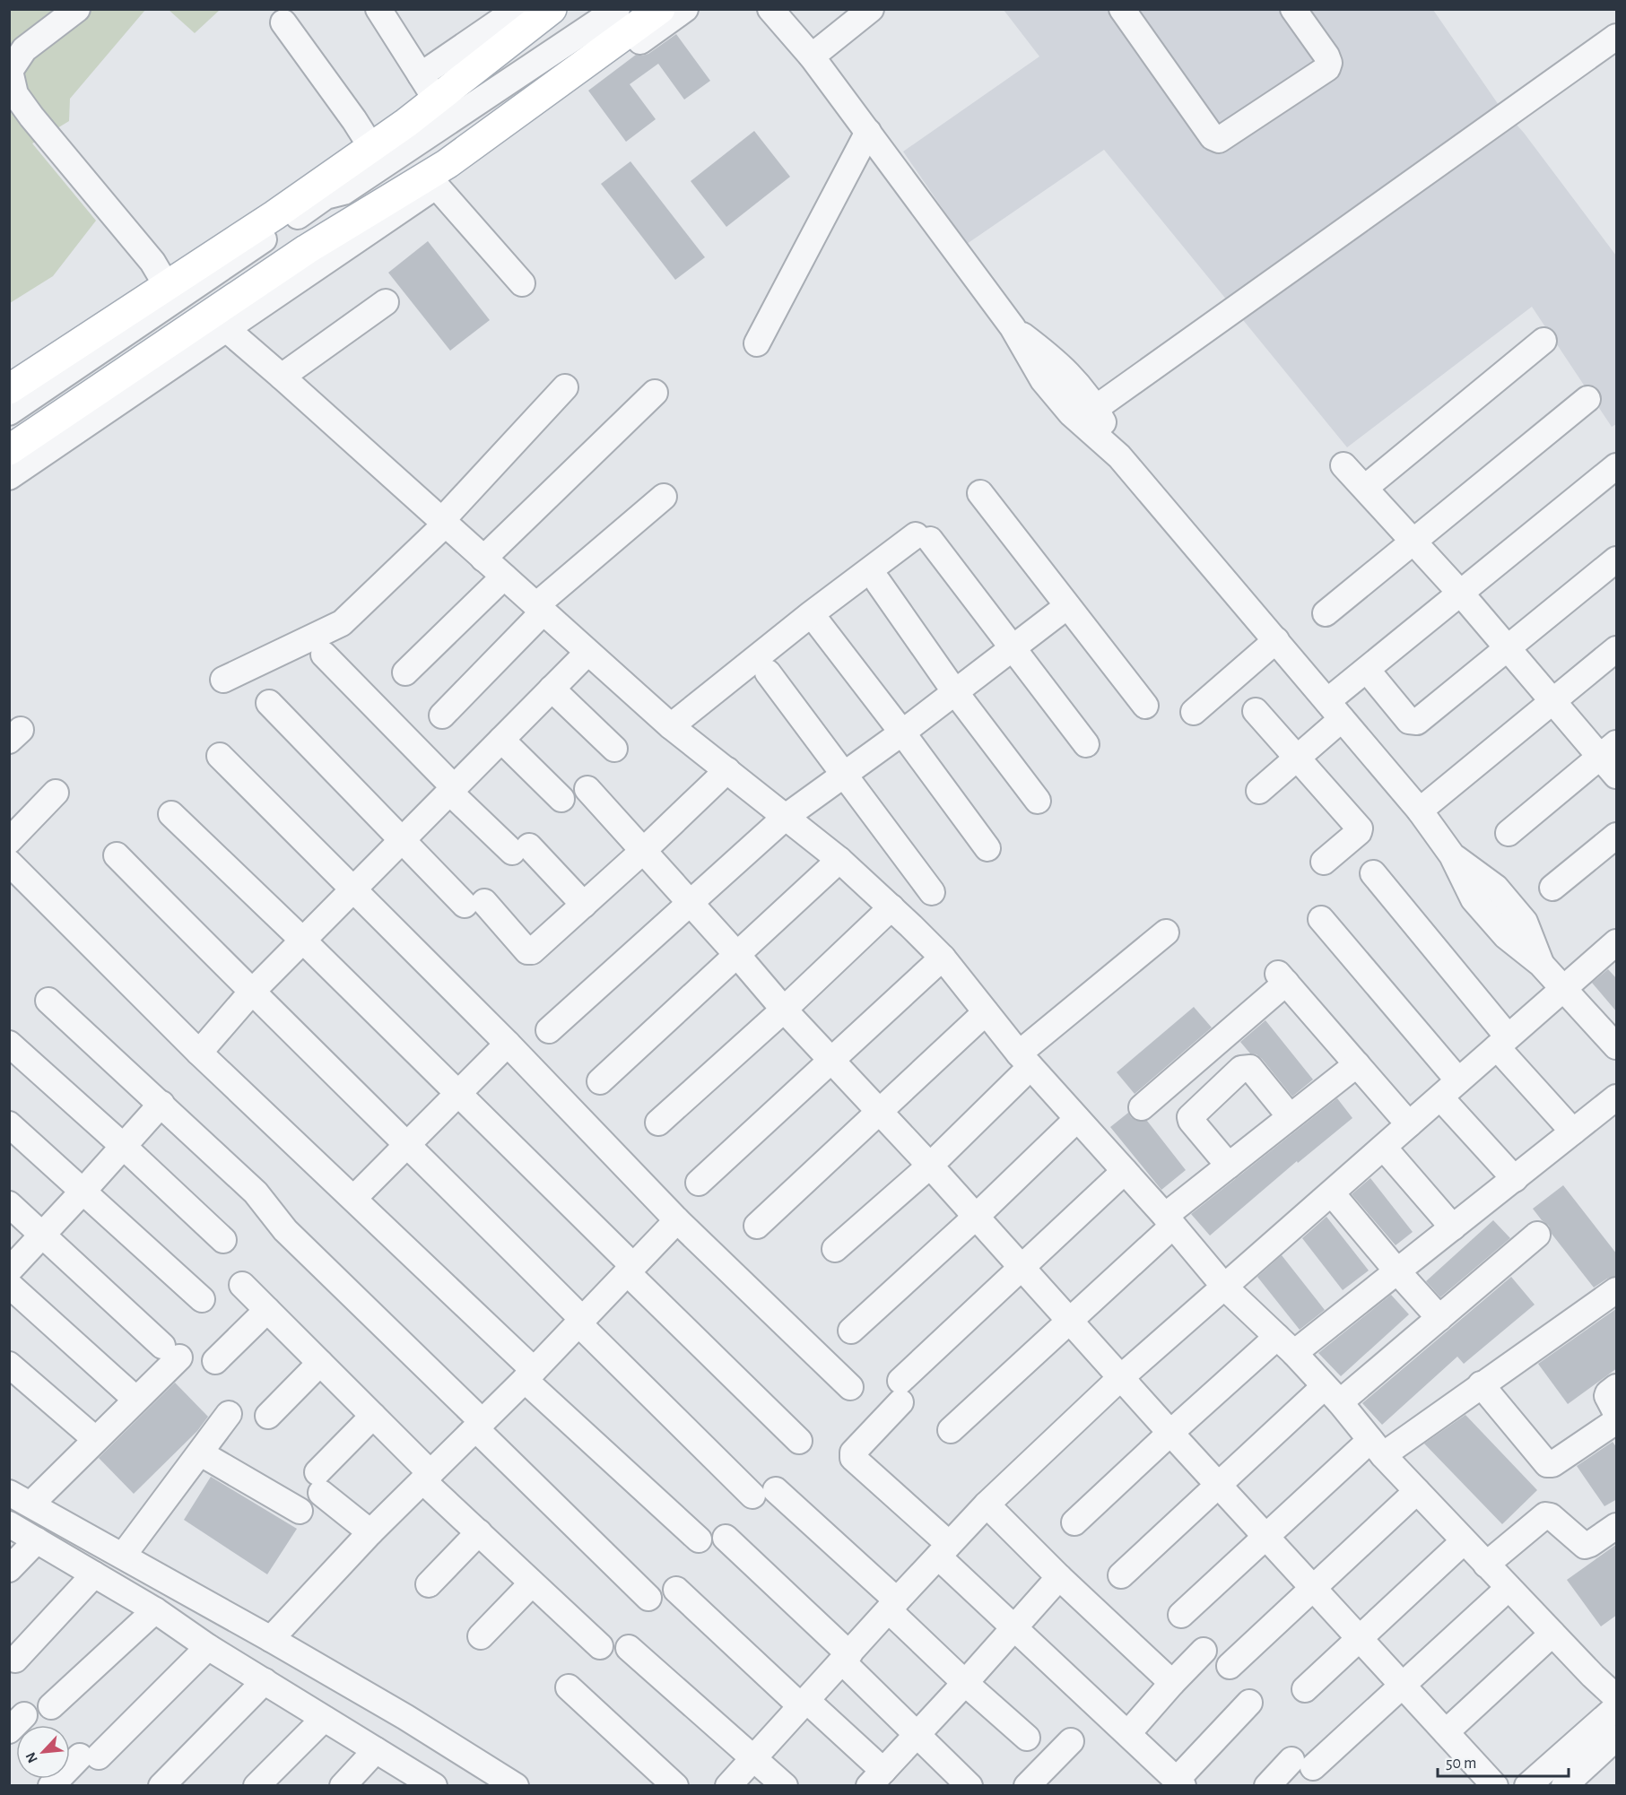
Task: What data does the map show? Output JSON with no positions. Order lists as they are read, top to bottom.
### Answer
{
  "scale_bar": "50 m",
  "north": "bottom left"
}
